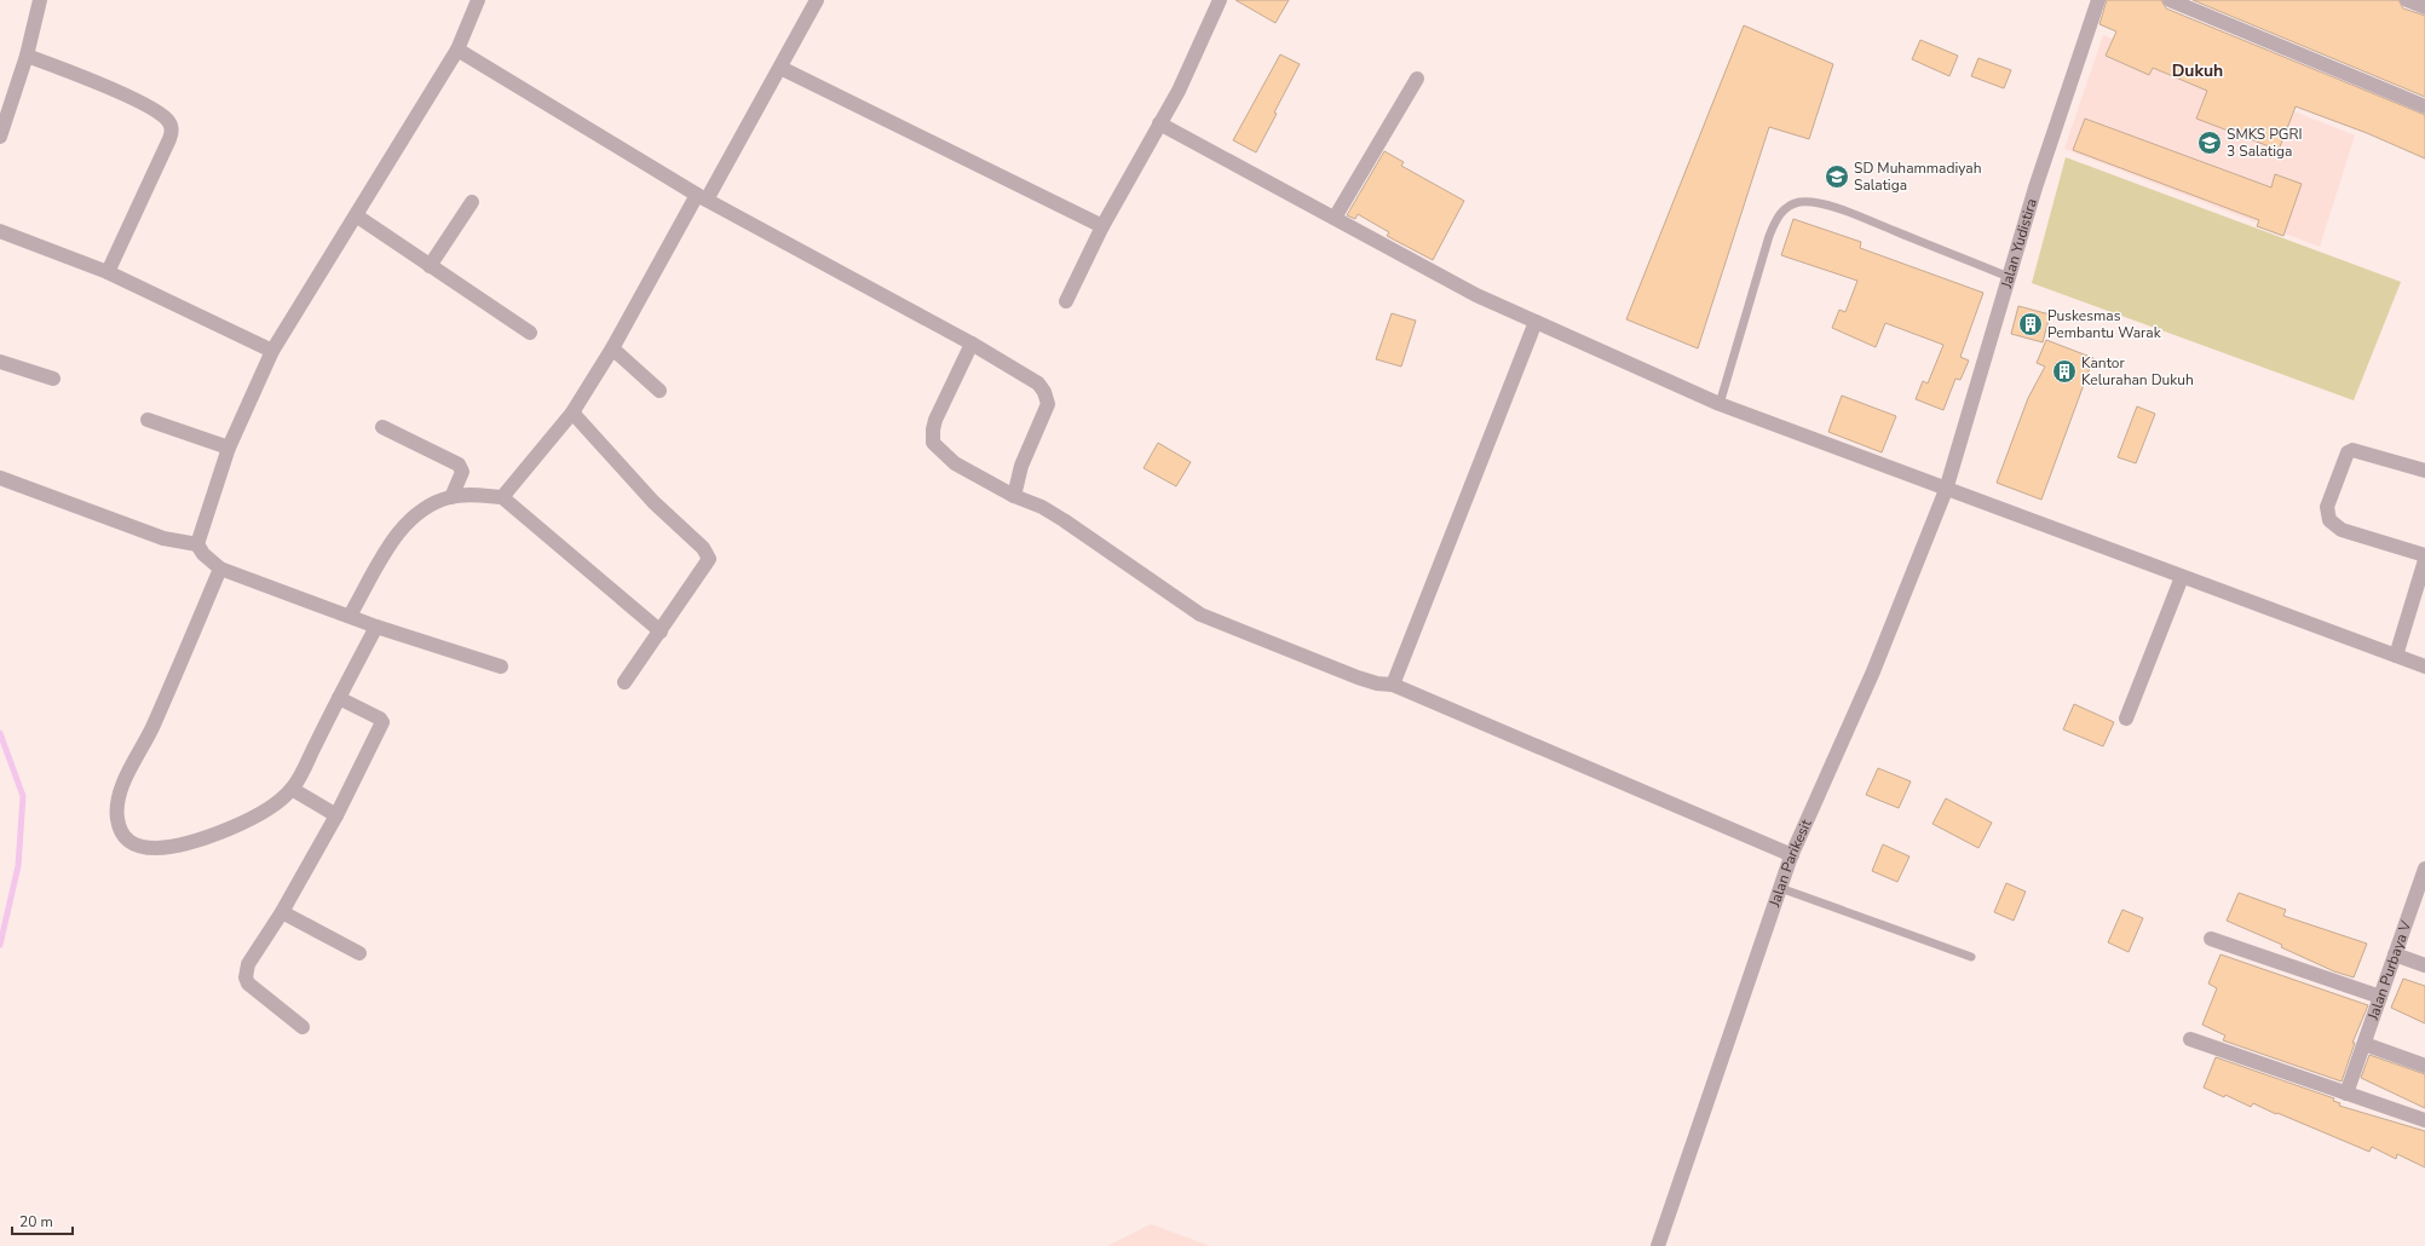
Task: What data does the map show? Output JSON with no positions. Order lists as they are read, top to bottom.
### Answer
{
  "streets": {
    "street": ["Jalan Yudistira", "Jalan Parikesit", "Jalan Purbaya V"]
  },
  "crossings": [
    ["Jalan Yudistira", "Jalan Parikesit"]
  ],
  "districts": ["Dukuh"],
  "places": {
    "school or university": ["SMKS PGRI 3 Salatiga", "SD Muhammadiyah Salatiga"],
    "building": ["Puskesmas Pembantu Warak", "Kantor Kelurahan Dukuh"]
  },
  "scale_bar": "20 m"
}
